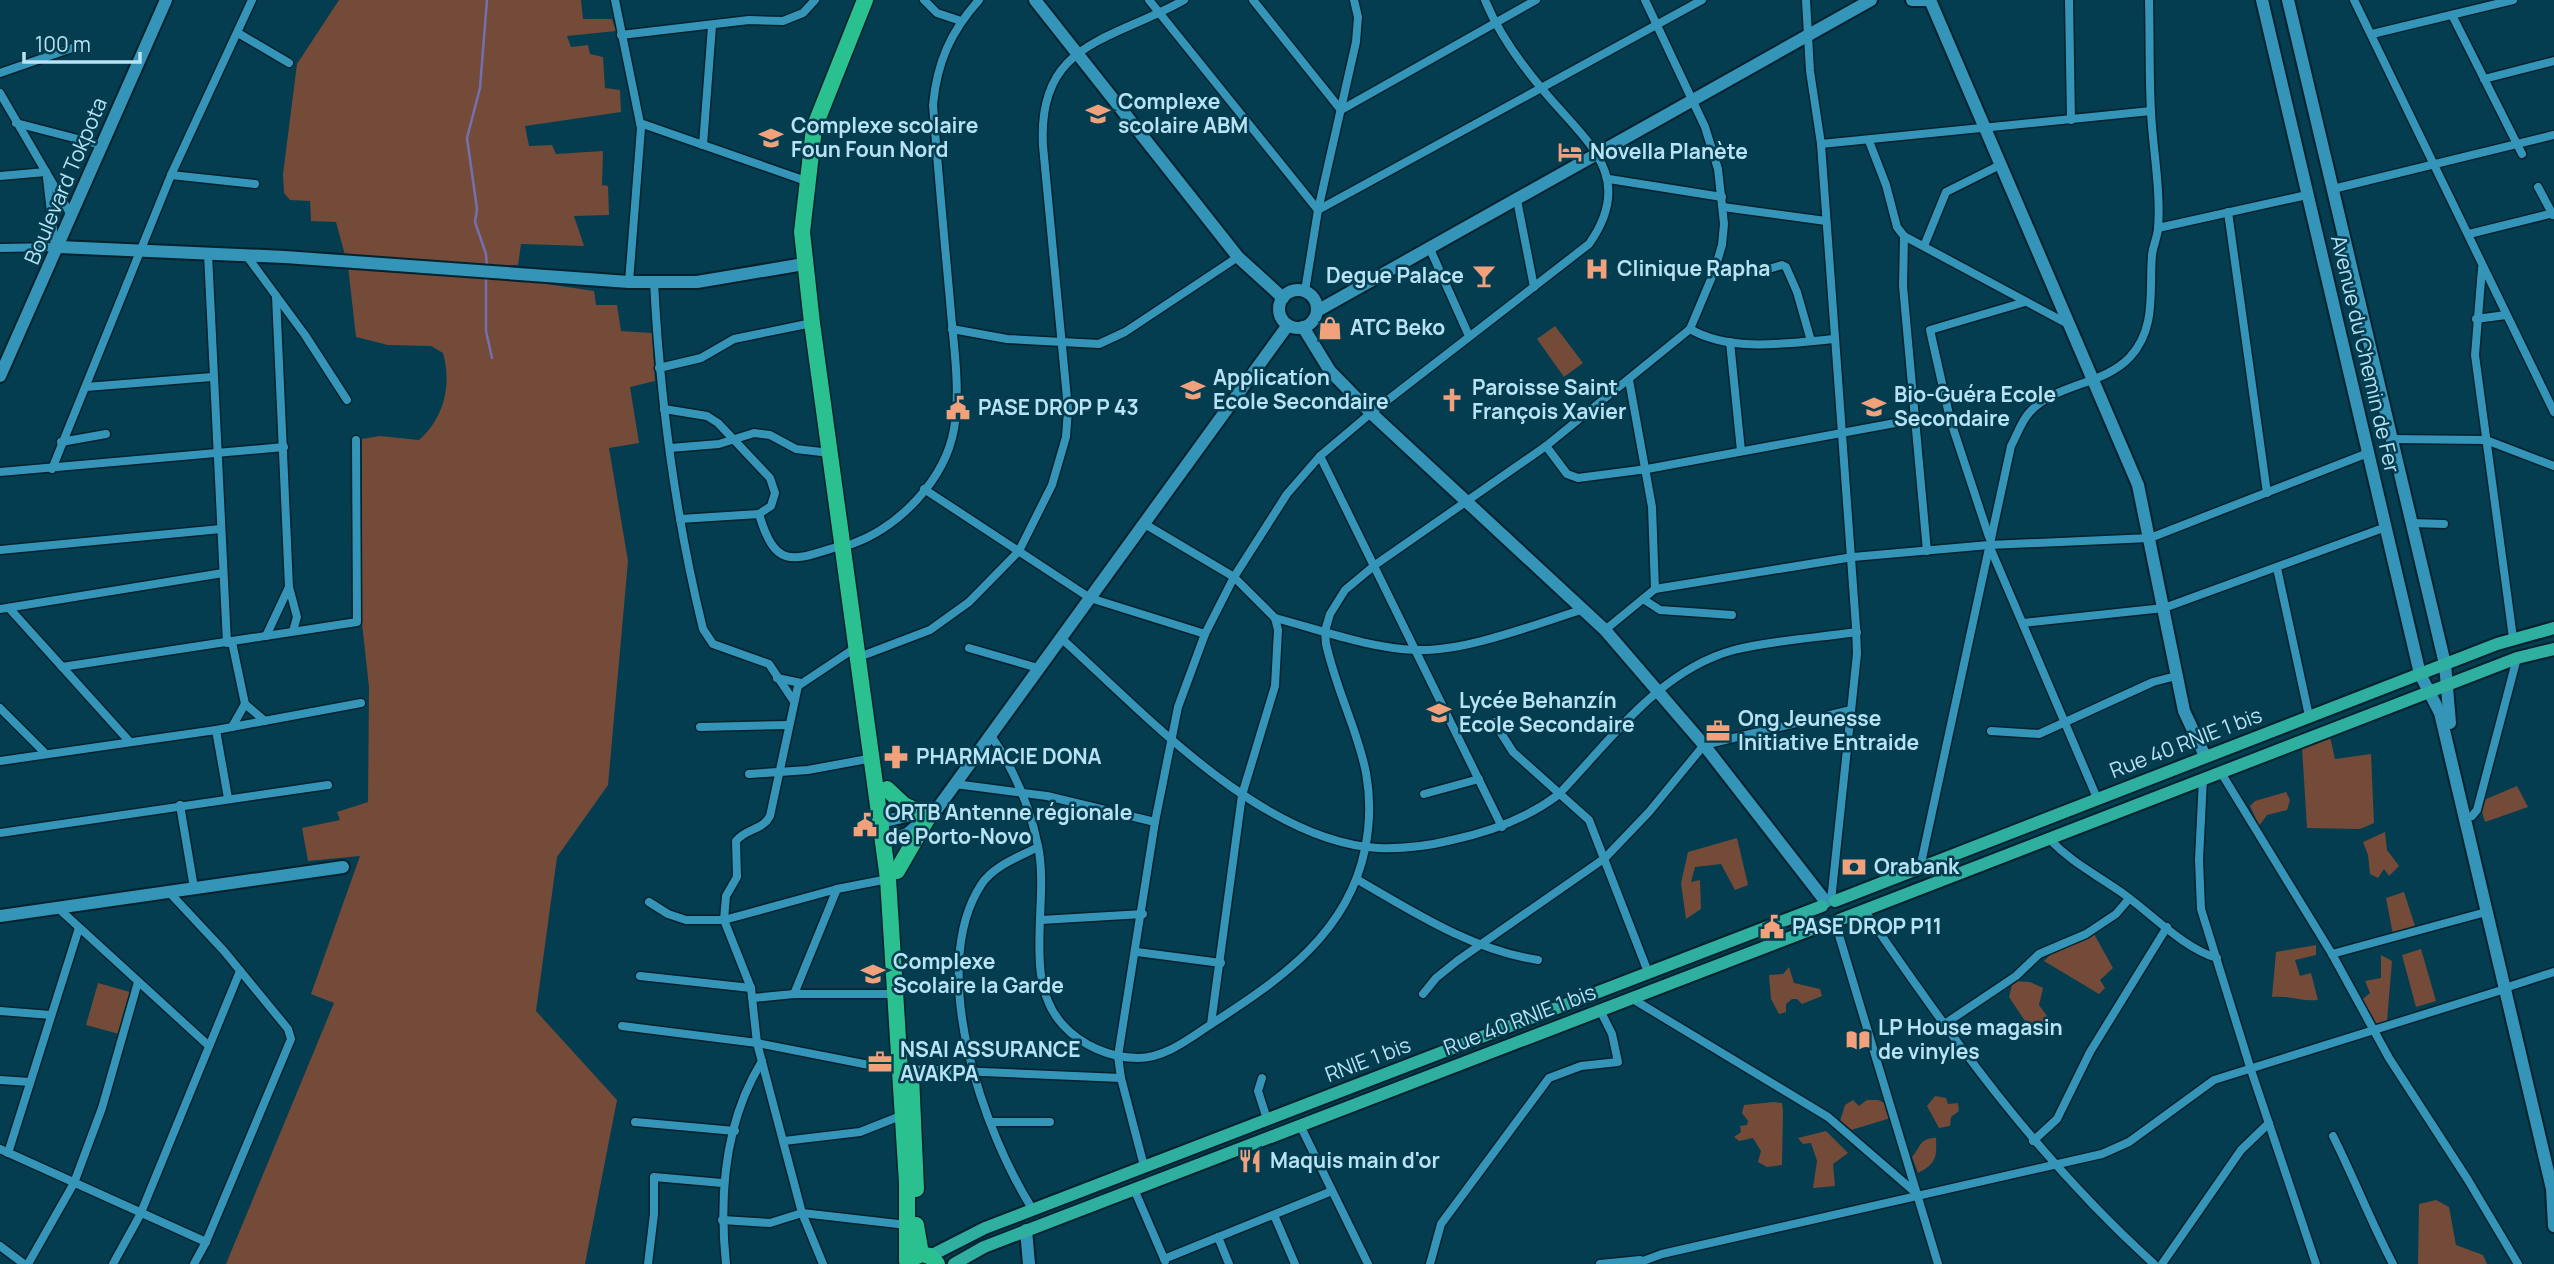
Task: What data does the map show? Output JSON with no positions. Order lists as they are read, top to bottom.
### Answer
{
  "streets": {
    "main road": ["Rue 40 RNIE 1 bis", "RNIE 1 bis"],
    "street": ["Boulevard Tokpota", "Avenue du Chemin de Fer"]
  },
  "crossings": [
    ["Avenue du Chemin de Fer", "Rue 40 RNIE 1 bis"],
    ["Rue 40 RNIE 1 bis", "RNIE 1 bis"]
  ],
  "places": {
    "school or university": [
      "Complexe scolaire ABM",
      "Complexe scolaire Foun Foun Nord",
      "Applicatíon Ecole Secondaire",
      "Bio-Guéra Ecole Secondaire",
      "Lycée Behanzín Ecole Secondaire",
      "Complexe Scolaire la Garde"
    ],
    "hotel": ["Novella Planète"],
    "hospital": ["Clinique Rapha"],
    "bar": ["Degue Palace"],
    "shop": ["ATC Beko"],
    "church": ["Paroisse Saint François Xavier"],
    "public building": ["PASE DROP P 43", "ORTB Antenne régionale de Porto-Novo", "PASE DROP P11"],
    "office": ["Ong Jeunesse Initiative Entraide", "NSAI ASSURANCE AVAKPA"],
    "pharmacy": ["PHARMACIE DONA"],
    "bank": ["Orabank"],
    "library": ["LP House magasin de vinyles"],
    "restaurant": ["Maquis main d'or"]
  },
  "scale_bar": "100 m"
}
